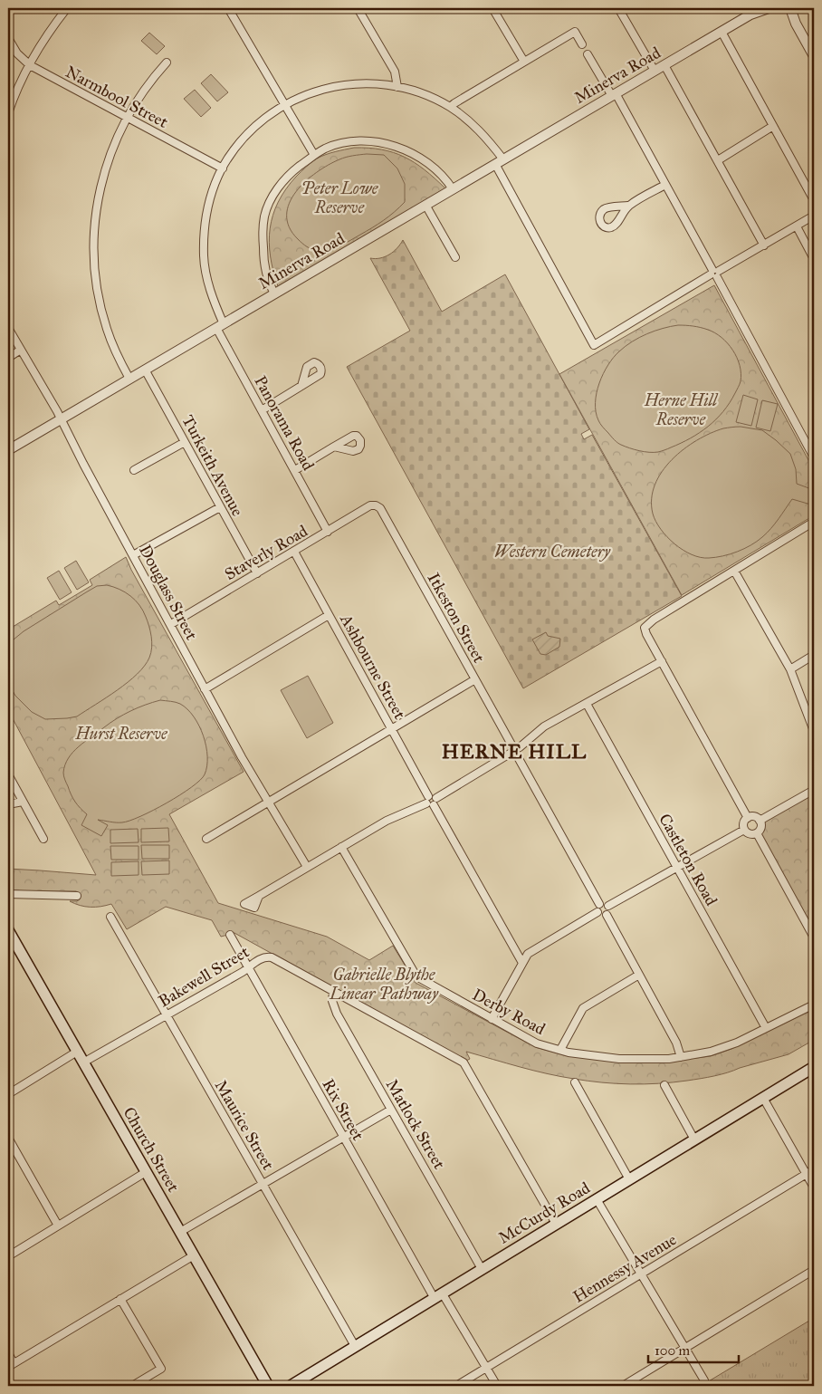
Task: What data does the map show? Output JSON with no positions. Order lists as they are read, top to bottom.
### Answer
{
  "streets": {
    "main road": ["Church Street", "McCurdy Road"],
    "street": [
      "Minerva Road",
      "Narmbool Street",
      "Panorama Road",
      "Turkeith Avenue",
      "Staverly Road",
      "Douglass Street",
      "Itkeston Street",
      "Ashbourne Street",
      "Castleton Road",
      "Bakewell Street",
      "Derby Road",
      "Rix Street",
      "Matlock Street",
      "Maurice Street",
      "Hennessy Avenue"
    ]
  },
  "crossings": [
    ["Minerva Road", "Panorama Road"],
    ["Minerva Road", "Turkeith Avenue"],
    ["Minerva Road", "Douglass Street"],
    ["Narmbool Street", "Panorama Road"],
    ["Panorama Road", "Staverly Road"],
    ["Turkeith Avenue", "Staverly Road"],
    ["Staverly Road", "Douglass Street"],
    ["Staverly Road", "Itkeston Street"],
    ["Staverly Road", "Ashbourne Street"],
    ["Castleton Road", "Derby Road"],
    ["Bakewell Street", "Rix Street"],
    ["Bakewell Street", "Matlock Street"],
    ["Bakewell Street", "Maurice Street"],
    ["Bakewell Street", "Church Street"],
    ["Bakewell Street", "McCurdy Road"],
    ["Rix Street", "McCurdy Road"],
    ["Rix Street", "Hennessy Avenue"],
    ["Matlock Street", "McCurdy Road"],
    ["Maurice Street", "McCurdy Road"]
  ],
  "districts": ["HERNE HILL"],
  "parks": [
    "Peter Lowe Reserve",
    "Herne Hill Reserve",
    "Western Cemetery",
    "Hurst Reserve",
    "Gabrielle Blythe Linear Pathway"
  ],
  "scale_bar": "100 m"
}
